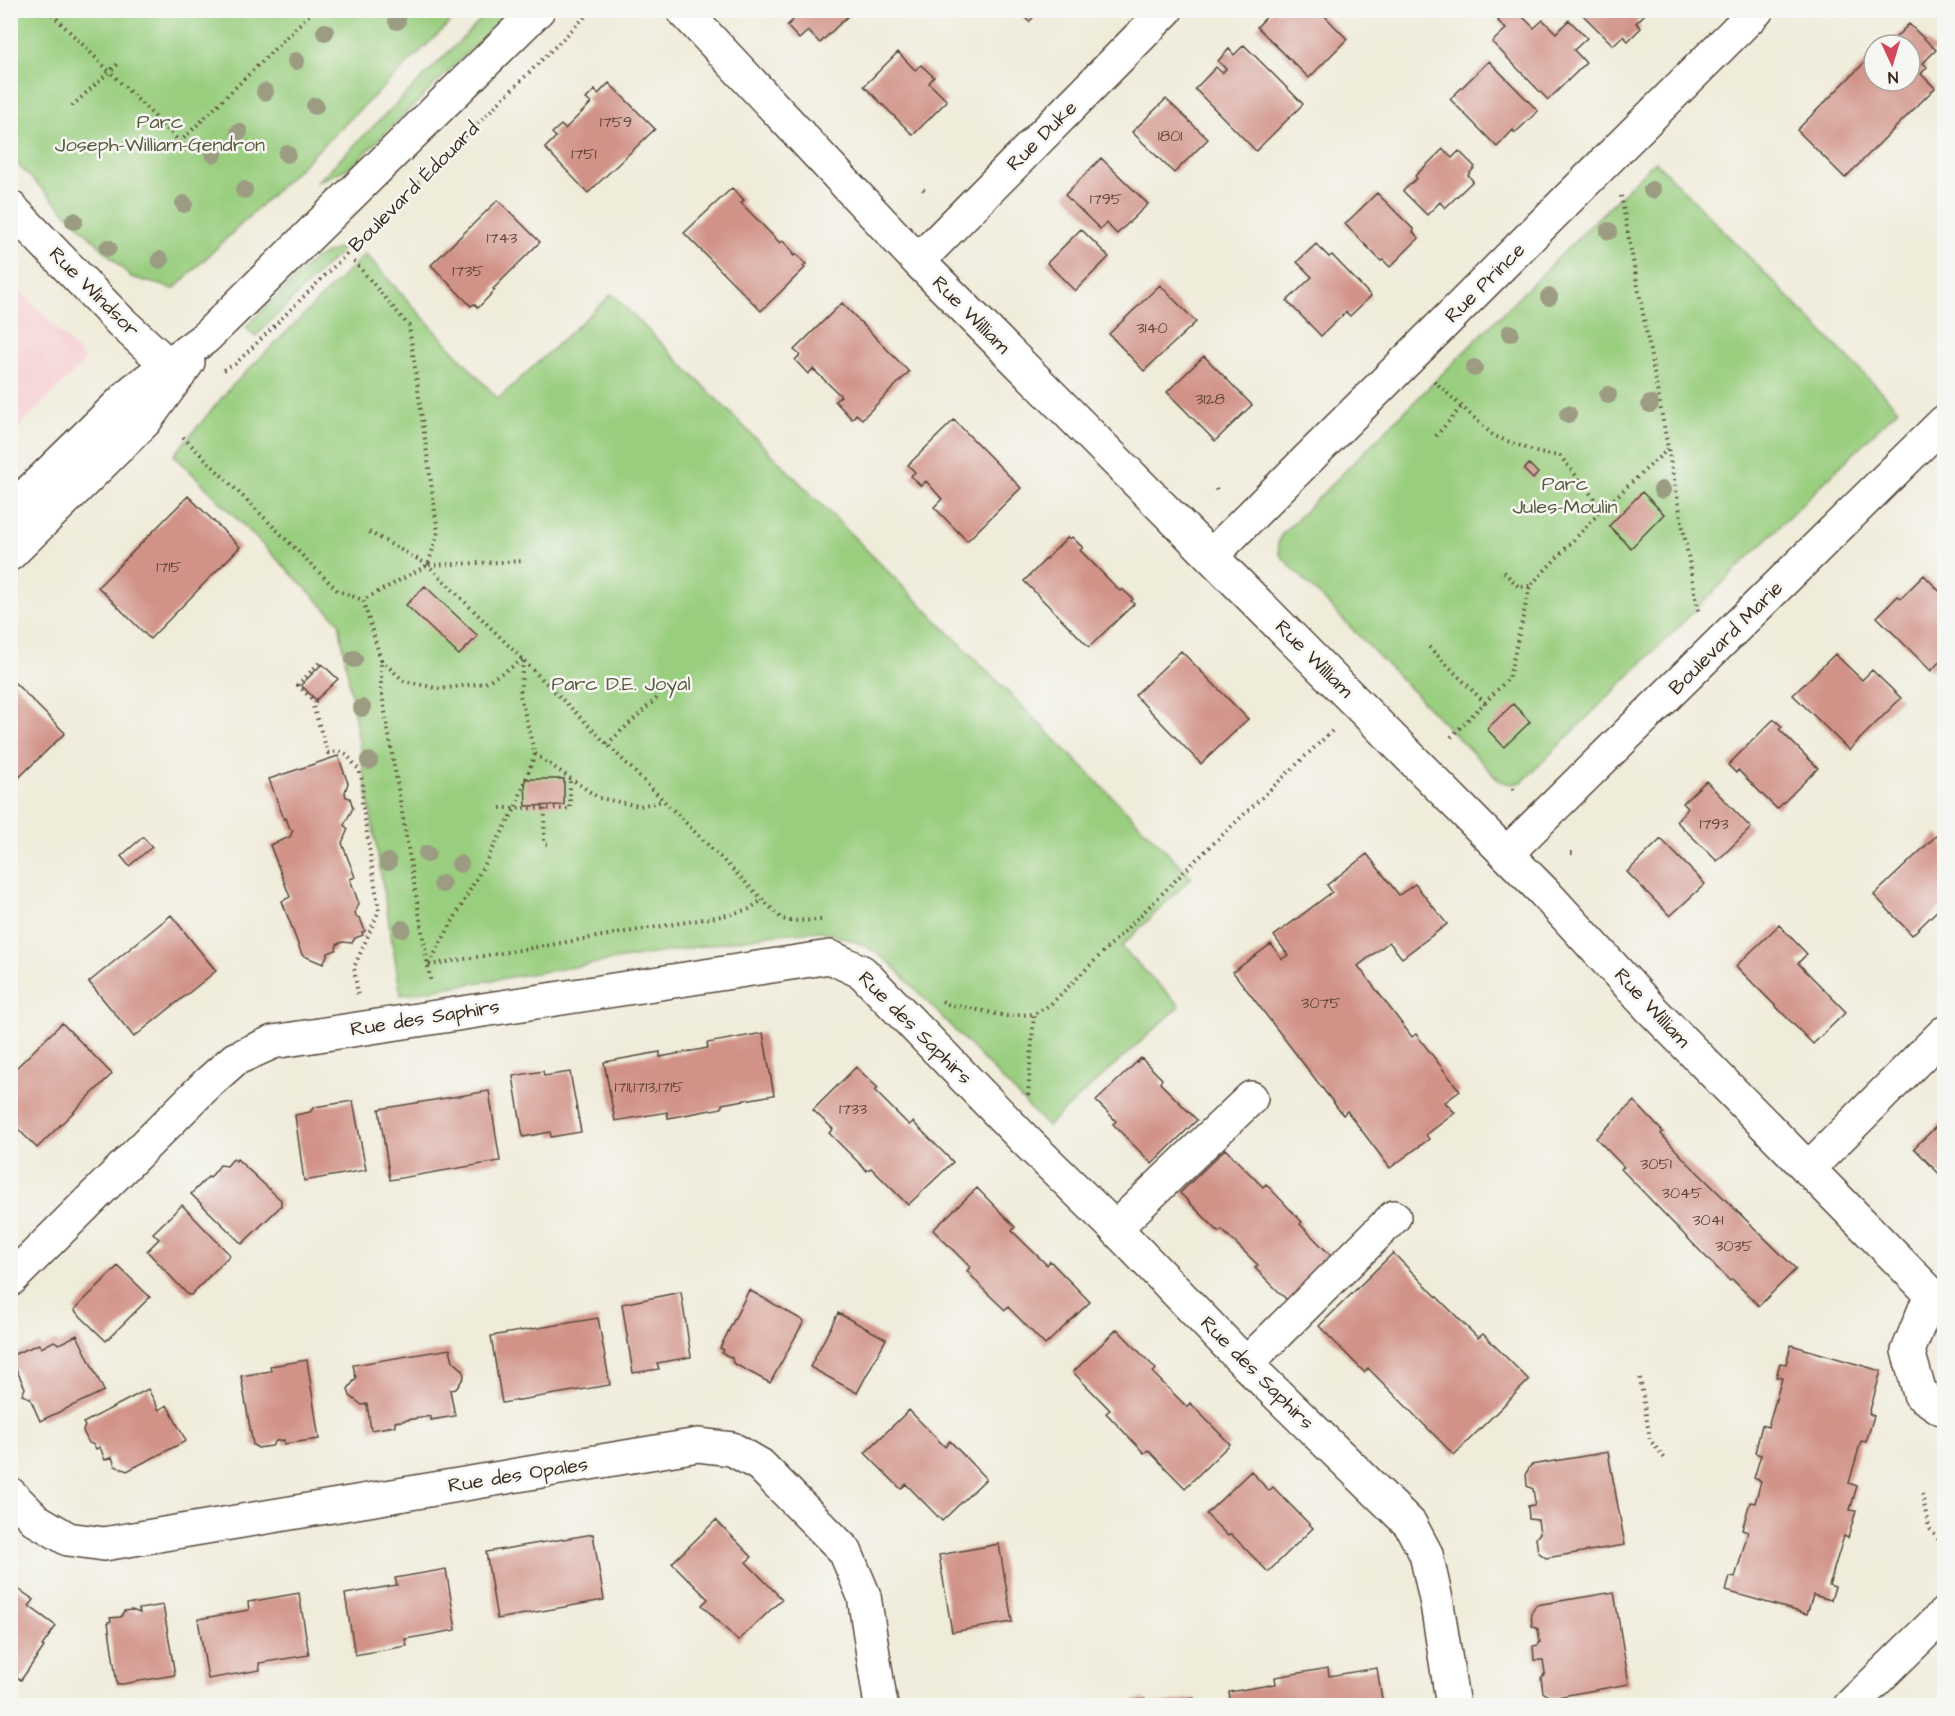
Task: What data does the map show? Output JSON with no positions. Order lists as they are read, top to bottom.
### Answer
{
  "streets": {
    "street": [
      "Rue Duke",
      "Boulevard Édouard",
      "Rue Prince",
      "Rue Windsor",
      "Rue William",
      "Boulevard Marie",
      "Rue des Saphirs",
      "Rue des Opales"
    ]
  },
  "crossings": [
    ["Rue Duke", "Rue William"],
    ["Boulevard Édouard", "Rue Windsor"],
    ["Rue Prince", "Rue William"],
    ["Rue William", "Boulevard Marie"]
  ],
  "parks": ["Parc Joseph-William-Gendron", "Parc Jules-Moulin", "Parc D.E. Joyal"],
  "house_numbers": [
    "1759",
    "1801",
    "1751",
    "1795",
    "1743",
    "1735",
    "3140",
    "3128",
    "1715",
    "1793",
    "3075",
    "1711,1713,1715",
    "1733",
    "3051",
    "3045",
    "3041",
    "3035"
  ],
  "north": "bottom"
}
